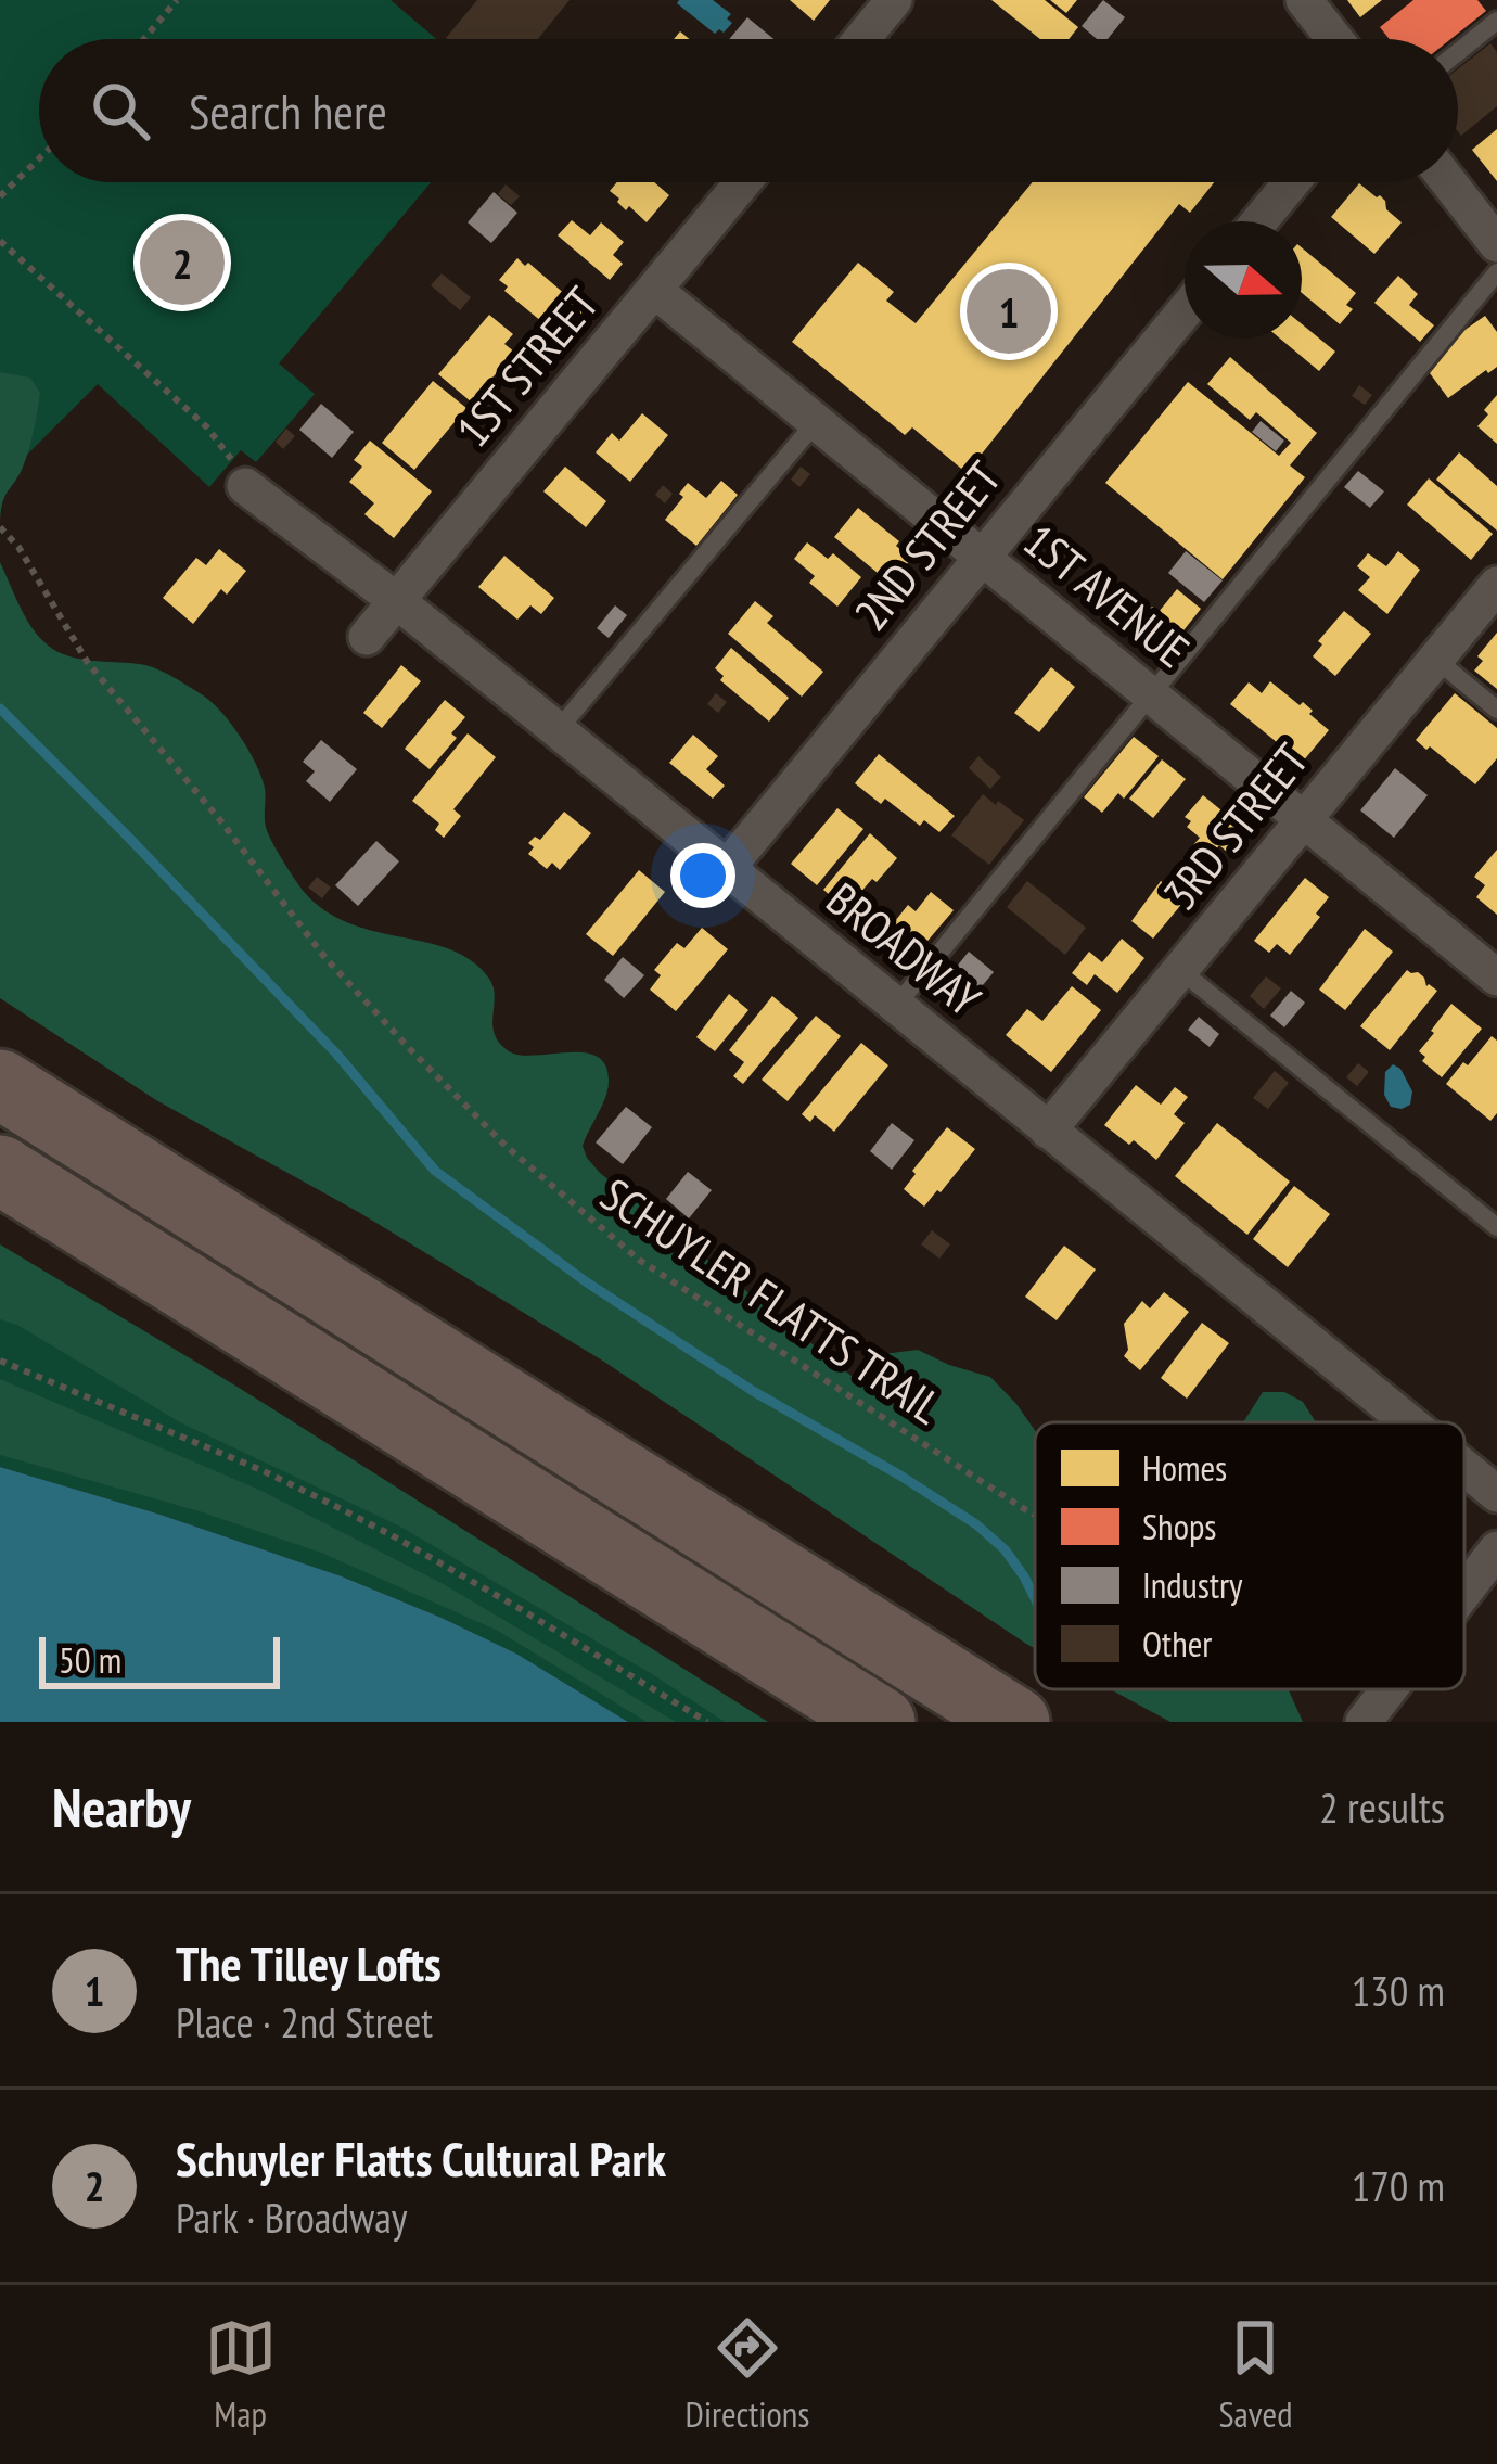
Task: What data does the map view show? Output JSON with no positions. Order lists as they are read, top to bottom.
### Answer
{
  "streets": {
    "street": [
      "1ST STREET",
      "2ND STREET",
      "1ST AVENUE",
      "3RD STREET",
      "BROADWAY"
    ],
    "path": ["SCHUYLER FLATTS TRAIL"]
  },
  "crossings": [
    ["1ST STREET", "1ST AVENUE"],
    ["1ST STREET", "BROADWAY"],
    ["2ND STREET", "1ST AVENUE"],
    ["2ND STREET", "BROADWAY"],
    ["1ST AVENUE", "3RD STREET"],
    ["3RD STREET", "BROADWAY"]
  ],
  "legend": [
    "Homes",
    "Shops",
    "Industry",
    "Other"
  ],
  "scale_bar": "50 m",
  "north": "right",
  "page": {
    "search": "Search here",
    "pins": ["2", "1"],
    "scale": "50 m",
    "heading": ["Nearby", "2 results"],
    "list": [
      {
        "mark": "1",
        "name": "The Tilley Lofts",
        "note": "Place · 2nd Street",
        "value": "130 m"
      },
      {
        "mark": "2",
        "name": "Schuyler Flatts Cultural Park",
        "note": "Park · Broadway",
        "value": "170 m"
      }
    ],
    "nav": ["Map", "Directions", "Saved"]
  }
}
